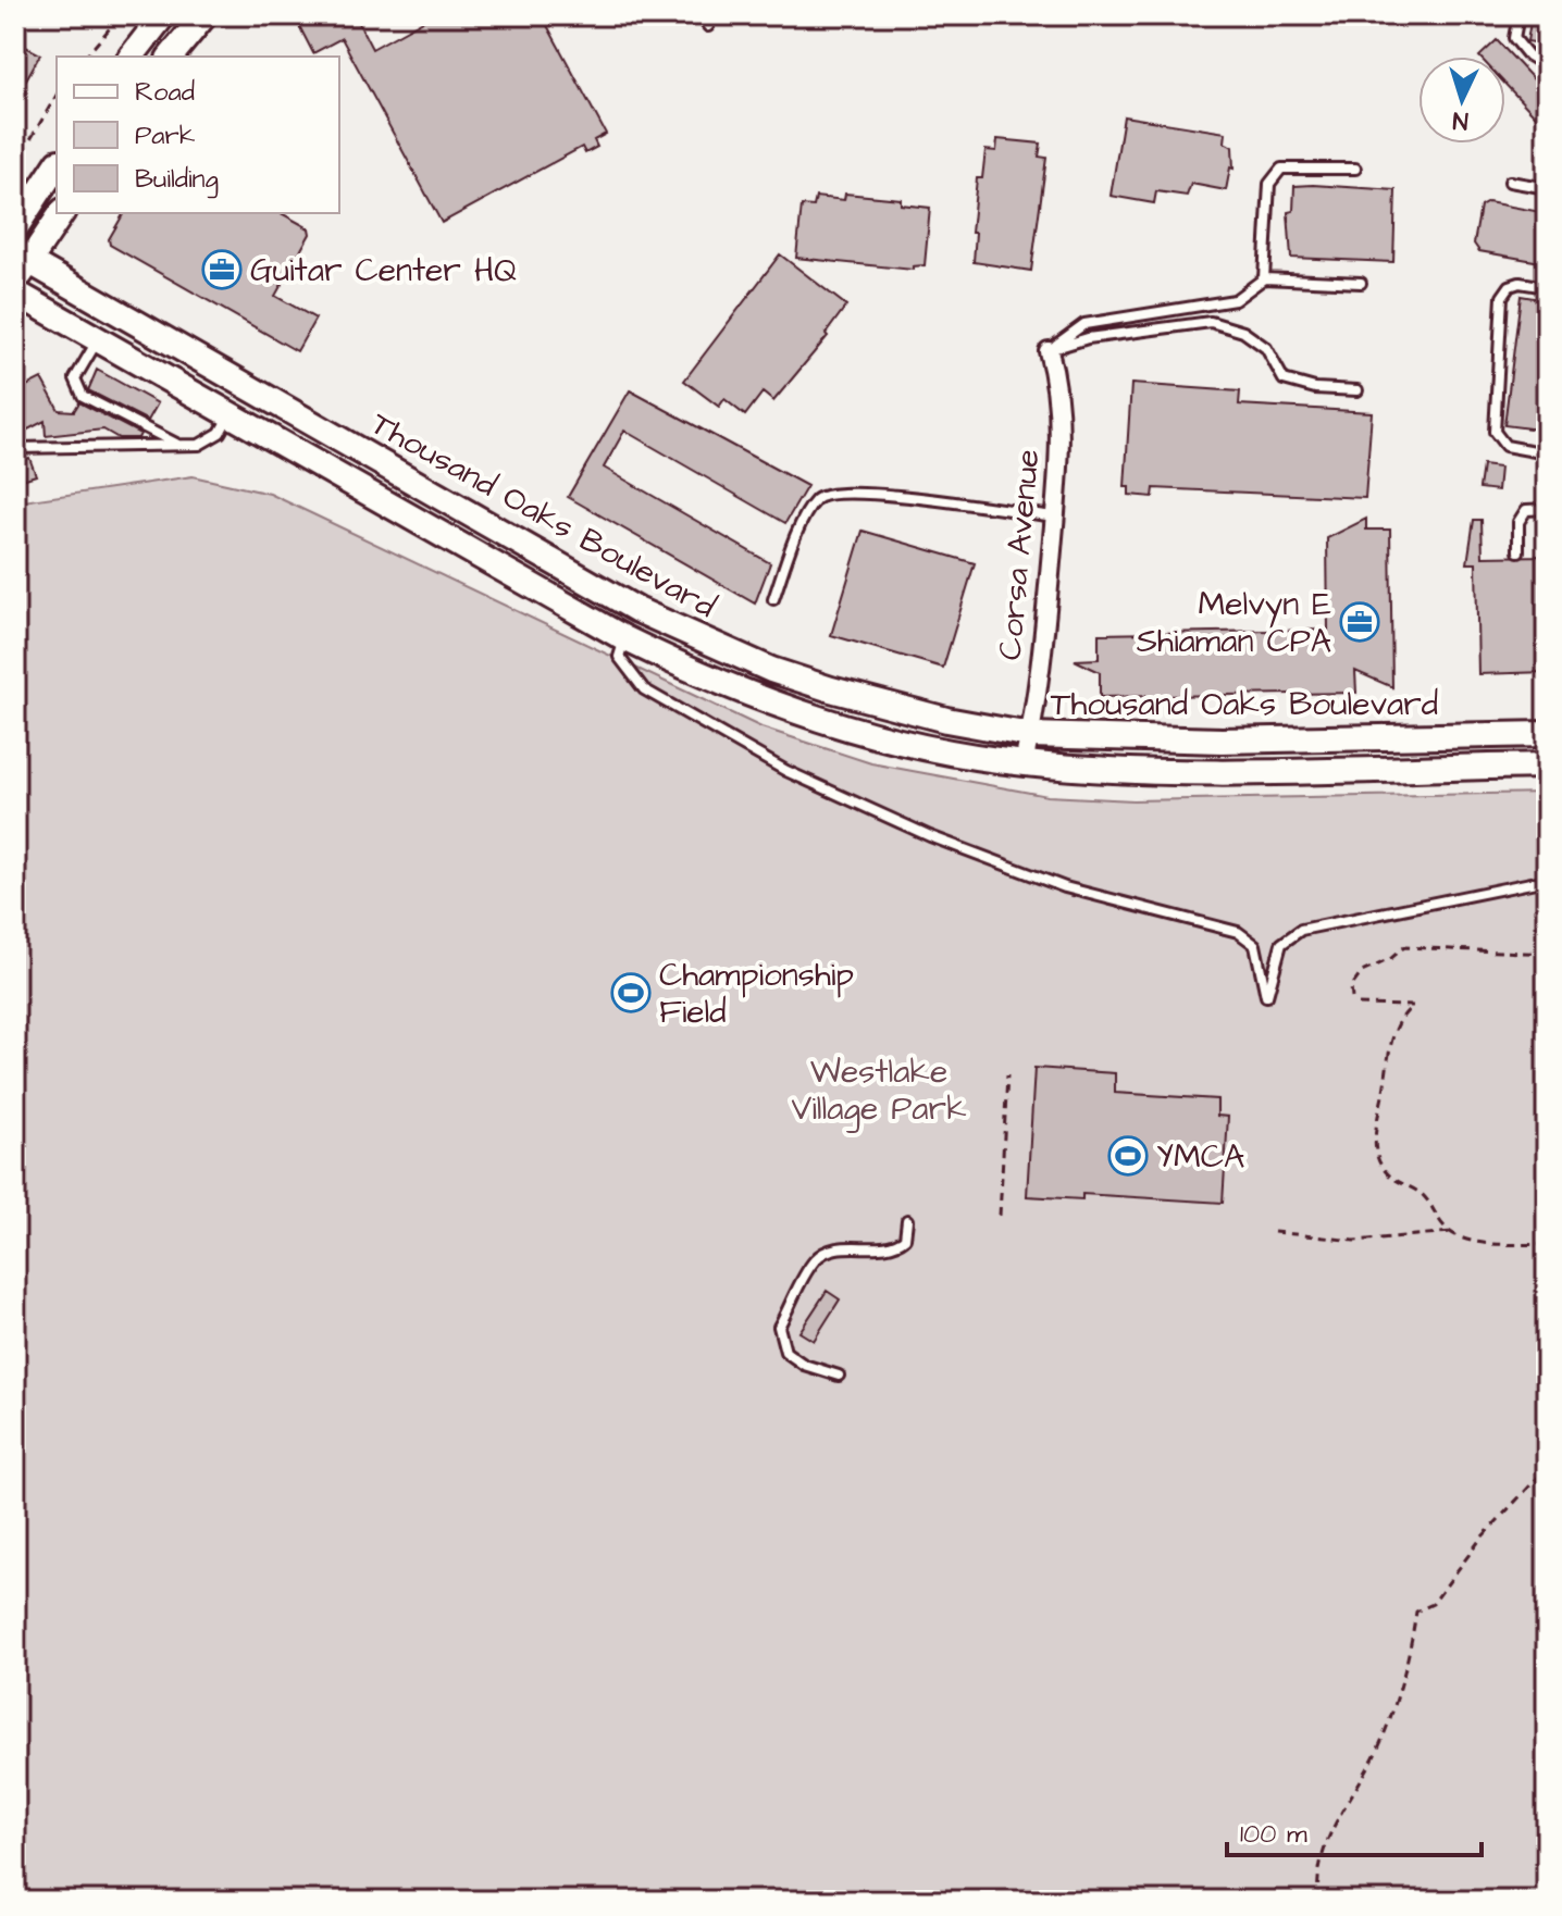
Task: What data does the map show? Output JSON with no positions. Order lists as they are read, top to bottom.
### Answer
{
  "streets": {
    "main road": ["Thousand Oaks Boulevard"],
    "street": ["Corsa Avenue"]
  },
  "crossings": [
    ["Thousand Oaks Boulevard", "Corsa Avenue"]
  ],
  "parks": ["Westlake Village Park"],
  "places": {
    "office": ["Guitar Center HQ", "Melvyn E Shiaman CPA"],
    "sports": ["Championship Field", "YMCA"]
  },
  "legend": ["Road", "Park", "Building"],
  "scale_bar": "100 m",
  "north": "bottom"
}
